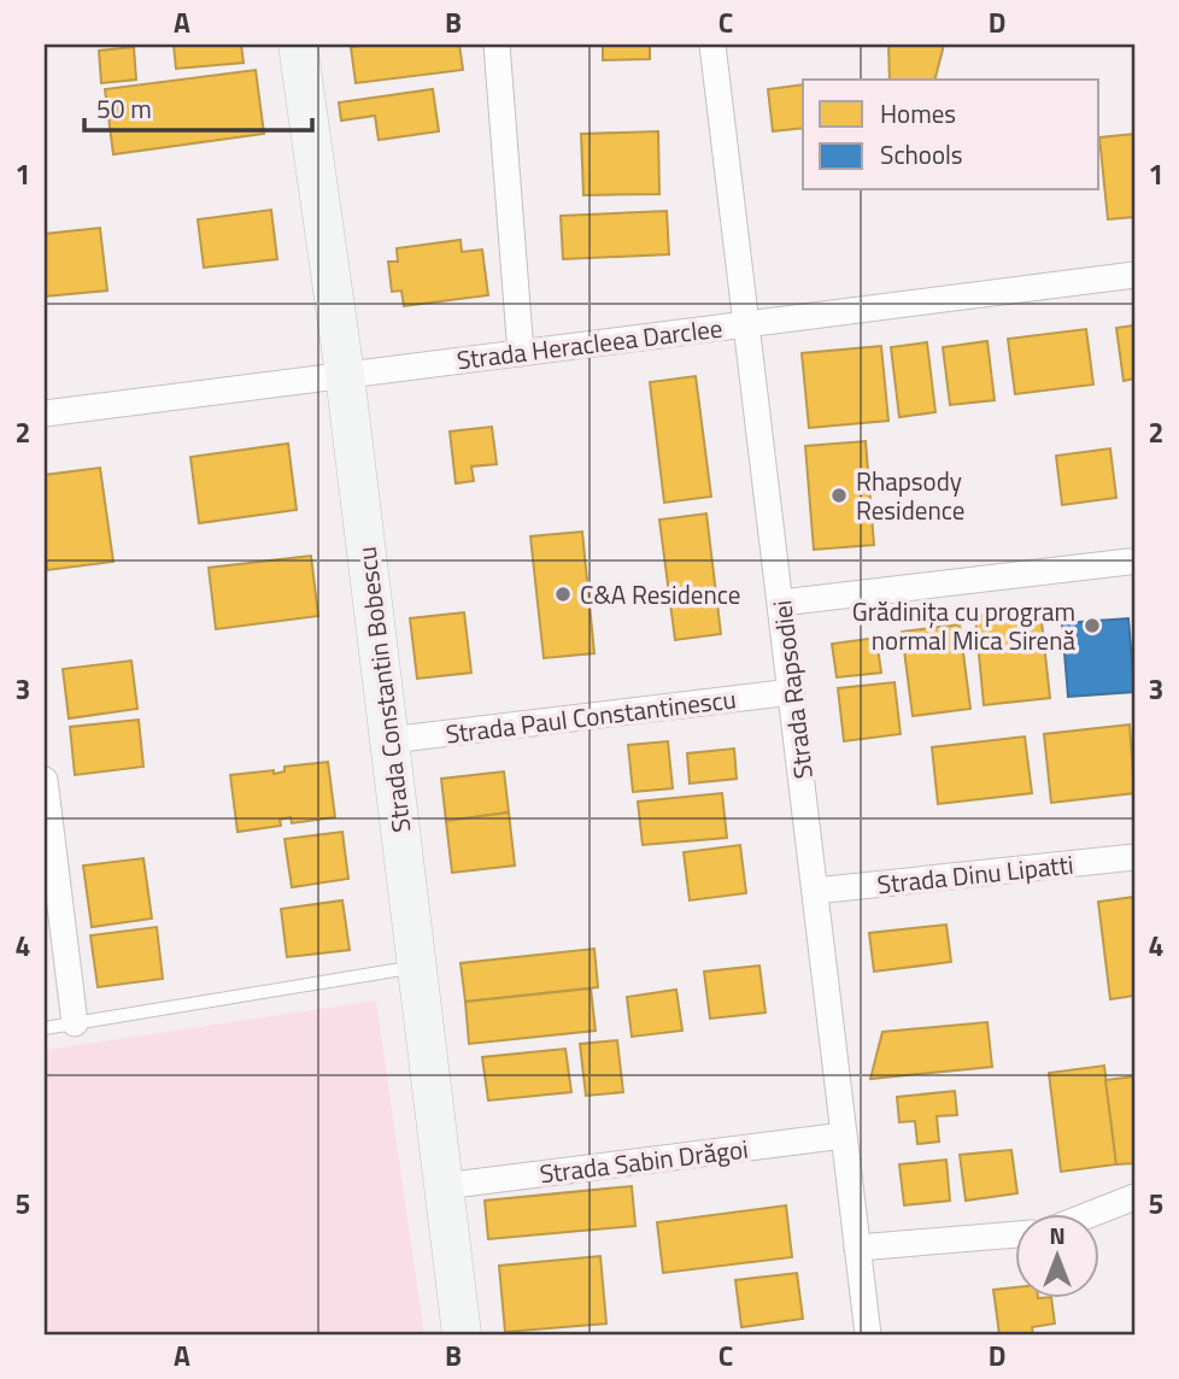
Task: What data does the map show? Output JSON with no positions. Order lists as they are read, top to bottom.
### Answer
{
  "streets": {
    "street": [
      "Strada Heracleea Darclee",
      "Strada Constantin Bobescu",
      "Strada Rapsodiei",
      "Strada Paul Constantinescu",
      "Strada Dinu Lipatti",
      "Strada Sabin Drăgoi"
    ]
  },
  "crossings": [
    ["Strada Heracleea Darclee", "Strada Constantin Bobescu"],
    ["Strada Heracleea Darclee", "Strada Rapsodiei"],
    ["Strada Constantin Bobescu", "Strada Paul Constantinescu"],
    ["Strada Constantin Bobescu", "Strada Sabin Drăgoi"],
    ["Strada Rapsodiei", "Strada Paul Constantinescu"],
    ["Strada Rapsodiei", "Strada Dinu Lipatti"],
    ["Strada Rapsodiei", "Strada Sabin Drăgoi"]
  ],
  "places": ["Rhapsody Residence", "C&A Residence", "Grădinița cu program normal Mica Sirenă"],
  "legend": ["Homes", "Schools"],
  "scale_bar": "50 m",
  "north": "top",
  "grid": {
    "columns": [
      "A",
      "B",
      "C",
      "D"
    ],
    "rows": [
      "1",
      "2",
      "3",
      "4",
      "5"
    ]
  }
}
